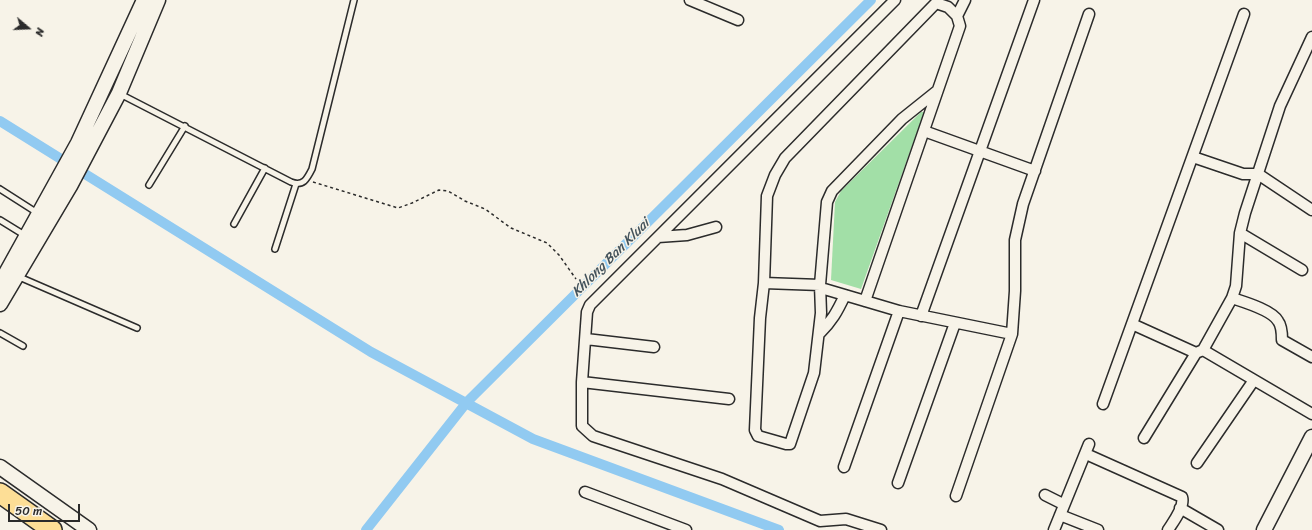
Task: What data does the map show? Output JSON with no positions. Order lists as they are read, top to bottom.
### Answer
{
  "water": ["Khlong Ban Kluai"],
  "scale_bar": "50 m",
  "north": "right"
}
